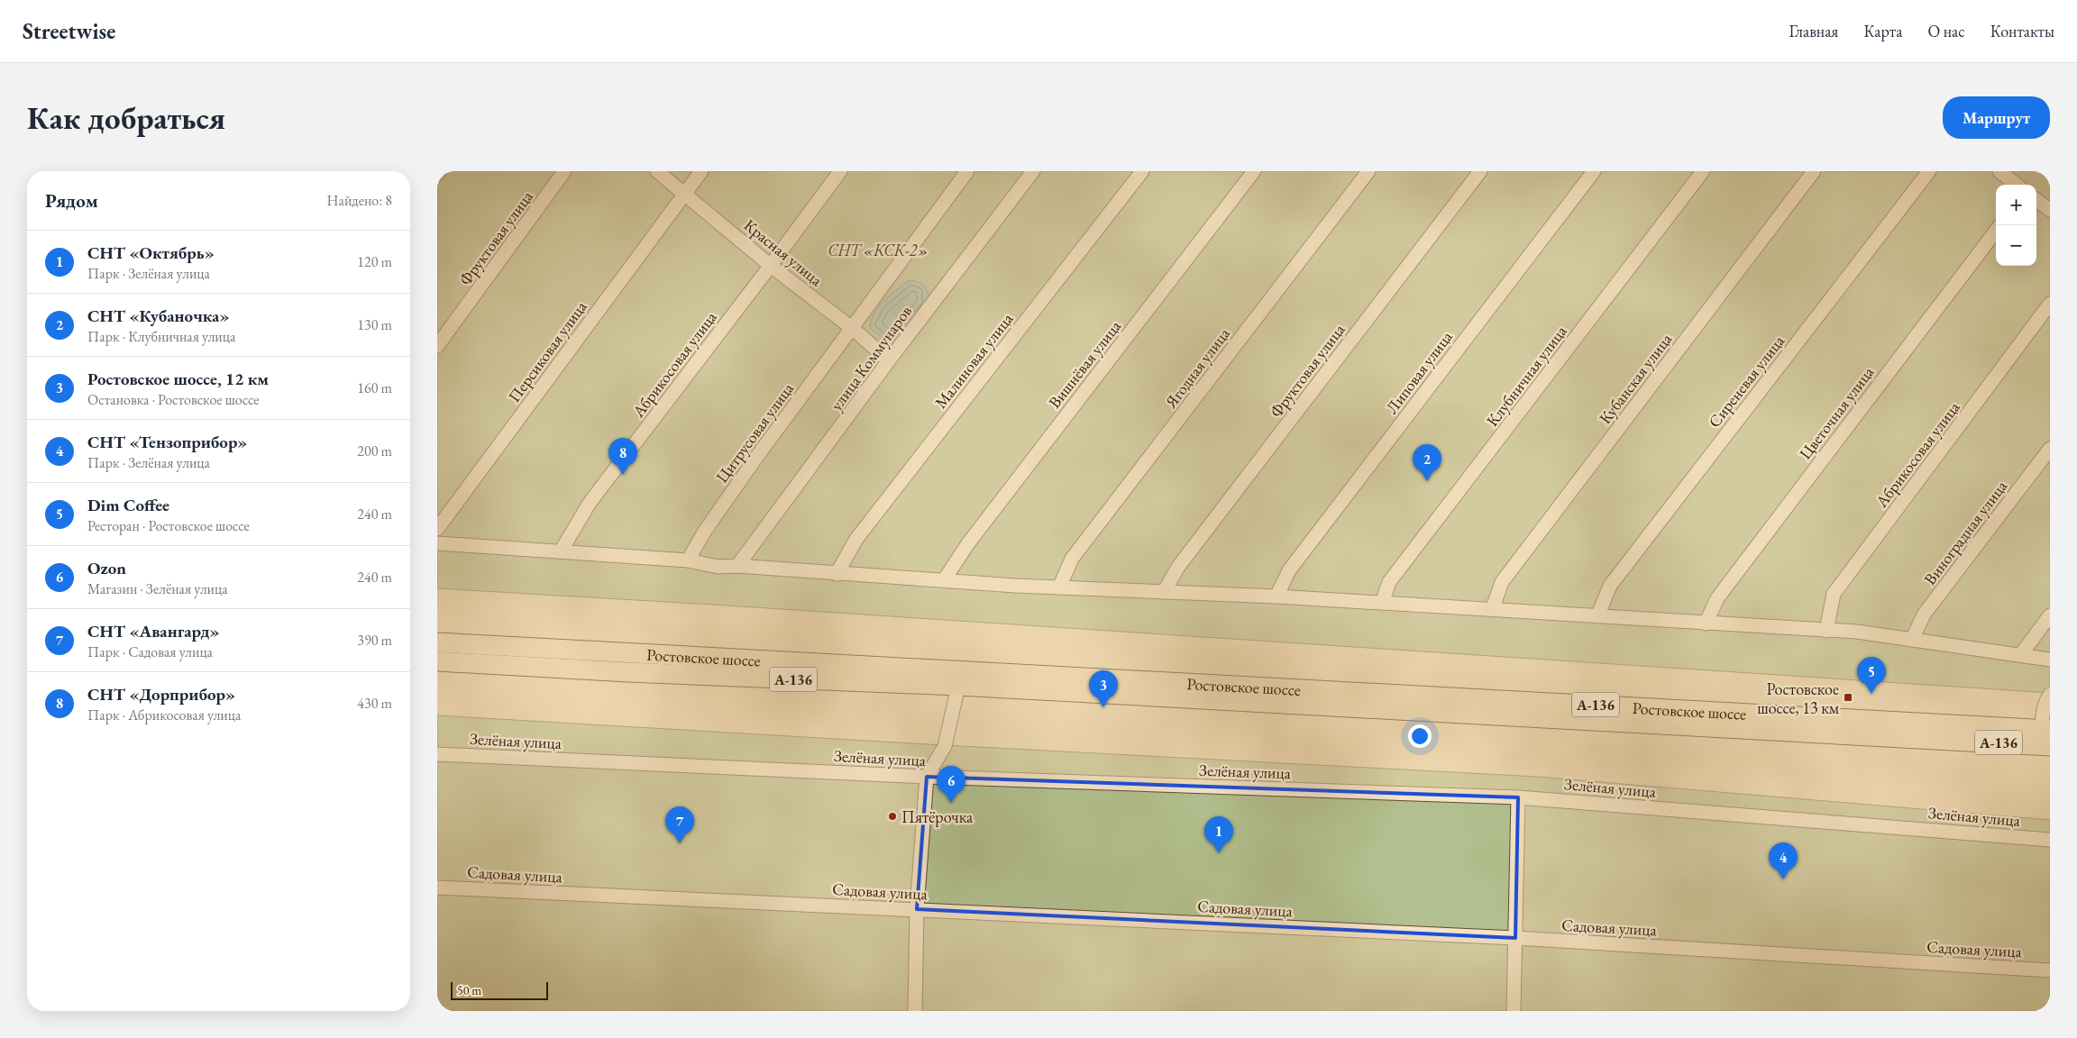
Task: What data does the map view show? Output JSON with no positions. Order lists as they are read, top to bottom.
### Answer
{
  "streets": {
    "highway": ["Ростовское шоссе", "А-136"],
    "street": [
      "Фруктовая улица",
      "Красная улица",
      "Персиковая улица",
      "улица Коммунаров",
      "Малиновая улица",
      "Абрикосовая улица",
      "Вишнёвая улица",
      "Ягодная улица",
      "Липовая улица",
      "Клубничная улица",
      "Кубанская улица",
      "Сиреневая улица",
      "Цветочная улица",
      "Цитрусовая улица",
      "Виноградная улица",
      "Зелёная улица",
      "Садовая улица"
    ]
  },
  "crossings": [
    ["Красная улица", "Персиковая улица"],
    ["Красная улица", "улица Коммунаров"],
    ["Красная улица", "Абрикосовая улица"],
    ["Красная улица", "Цитрусовая улица"]
  ],
  "parks": ["СНТ «КСК-2»"],
  "places": {
    "transit": ["Ростовское шоссе, 13 км"],
    "other": ["Пятёрочка"]
  },
  "scale_bar": "50 m",
  "page": {
    "header": "Streetwise",
    "nav": [
      "Главная",
      "Карта",
      "О нас",
      "Контакты"
    ],
    "buttons": "Маршрут",
    "title": "Как добраться",
    "heading": ["Рядом", "Найдено: 8"],
    "map_buttons": ["+", "−"],
    "list": [
      {
        "mark": "1",
        "name": "СНТ «Октябрь»",
        "note": "Парк · Зелёная улица",
        "value": "120 m"
      },
      {
        "mark": "2",
        "name": "СНТ «Кубаночка»",
        "note": "Парк · Клубничная улица",
        "value": "130 m"
      },
      {
        "mark": "3",
        "name": "Ростовское шоссе, 12 км",
        "note": "Остановка · Ростовское шоссе",
        "value": "160 m"
      },
      {
        "mark": "4",
        "name": "СНТ «Тензоприбор»",
        "note": "Парк · Зелёная улица",
        "value": "200 m"
      },
      {
        "mark": "5",
        "name": "Dim Coffee",
        "note": "Ресторан · Ростовское шоссе",
        "value": "240 m"
      },
      {
        "mark": "6",
        "name": "Ozon",
        "note": "Магазин · Зелёная улица",
        "value": "240 m"
      },
      {
        "mark": "7",
        "name": "СНТ «Авангард»",
        "note": "Парк · Садовая улица",
        "value": "390 m"
      },
      {
        "mark": "8",
        "name": "СНТ «Дорприбор»",
        "note": "Парк · Абрикосовая улица",
        "value": "430 m"
      }
    ],
    "pins": [
      "8",
      "2",
      "5",
      "3",
      "6",
      "7",
      "1",
      "4"
    ],
    "scale": "50 m"
  }
}
